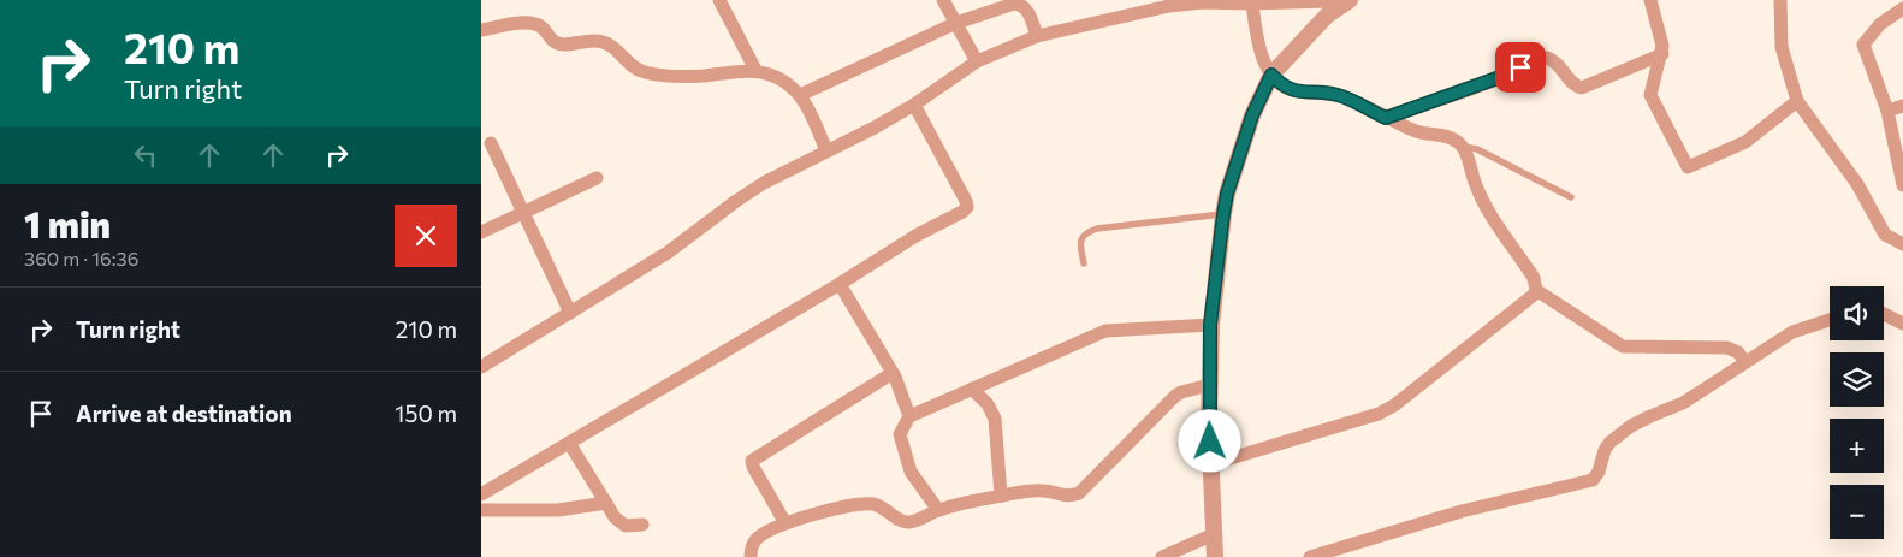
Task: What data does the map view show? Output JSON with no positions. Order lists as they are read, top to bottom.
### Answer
{
  "page": {
    "turn": ["210 m", "Turn right"],
    "heading": ["1 min", "360 m · 16:36"],
    "list": [
      {
        "name": "Turn right",
        "value": "210 m"
      },
      {
        "name": "Arrive at destination",
        "value": "150 m"
      }
    ],
    "map_buttons": ["+", "−"]
  }
}
